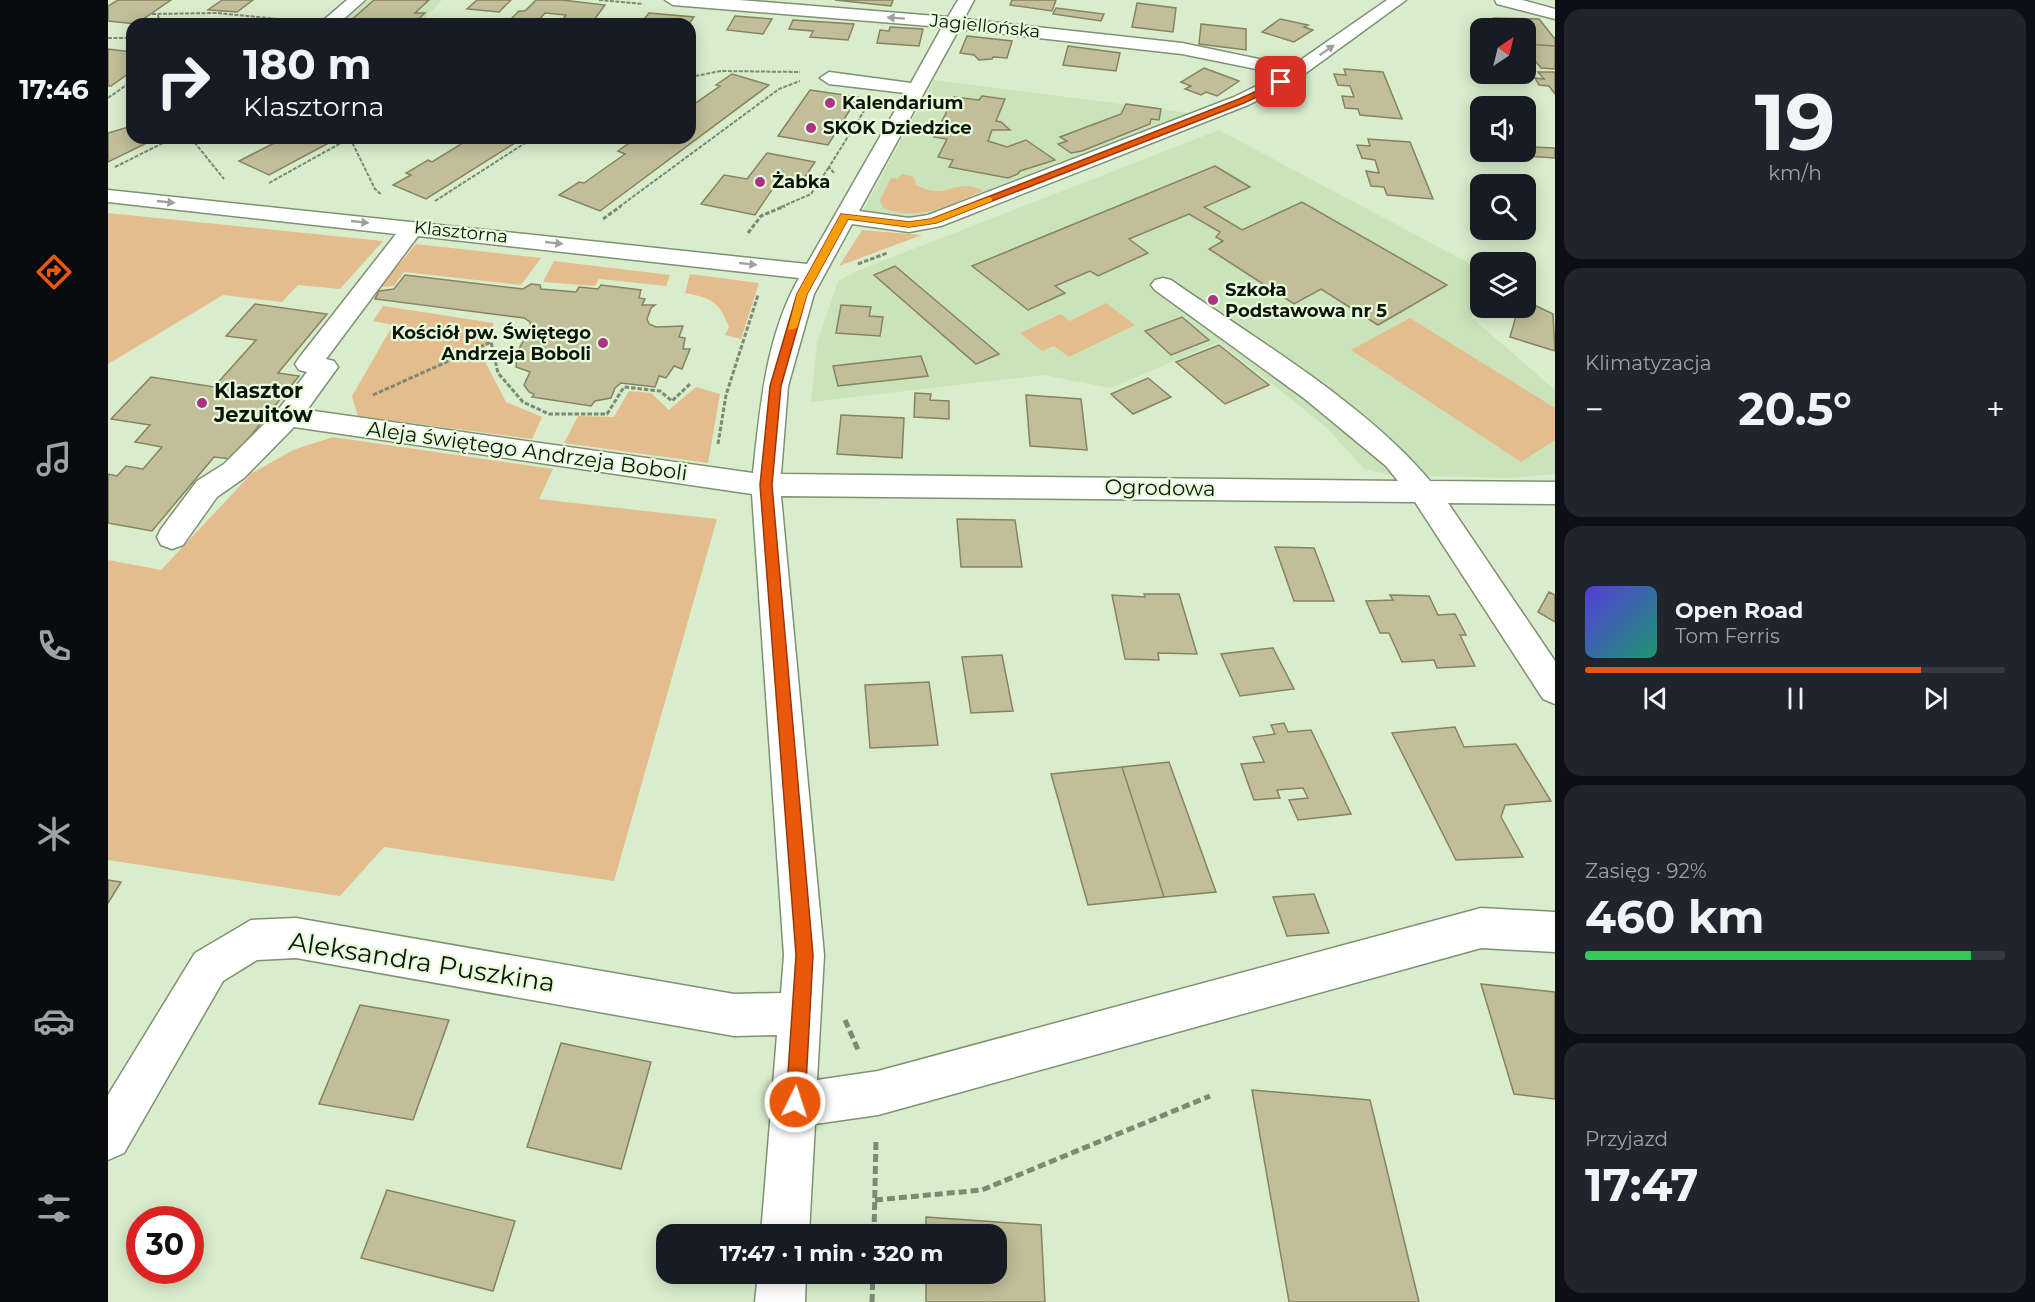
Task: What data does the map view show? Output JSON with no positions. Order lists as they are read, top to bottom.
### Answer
{
  "streets": {
    "street": [
      "Jagiellońska",
      "Klasztorna",
      "Aleja świętego Andrzeja Boboli",
      "Ogrodowa",
      "Aleksandra Puszkina"
    ]
  },
  "crossings": [
    ["Aleja świętego Andrzeja Boboli", "Ogrodowa"]
  ],
  "one_way": ["Klasztorna"],
  "places": [
    "Kalendarium",
    "SKOK Dziedzice",
    "Żabka",
    "Szkoła Podstawowa nr 5",
    "Kościół pw. Świętego Andrzeja Boboli",
    "Klasztor Jezuitów"
  ],
  "north": "top right",
  "page": {
    "tabs": "17:46",
    "tile": [
      ["19", "km/h"],
      "Klimatyzacja",
      ["Zasięg · 92%", "460 km"],
      ["Przyjazd", "17:47"]
    ],
    "turn": ["180 m", "Klasztorna"],
    "heat": ["−", "20.5°", "+"],
    "song": ["Open Road", "Tom Ferris"],
    "limit": "30",
    "trip": "17:47 · 1 min · 320 m"
  }
}
